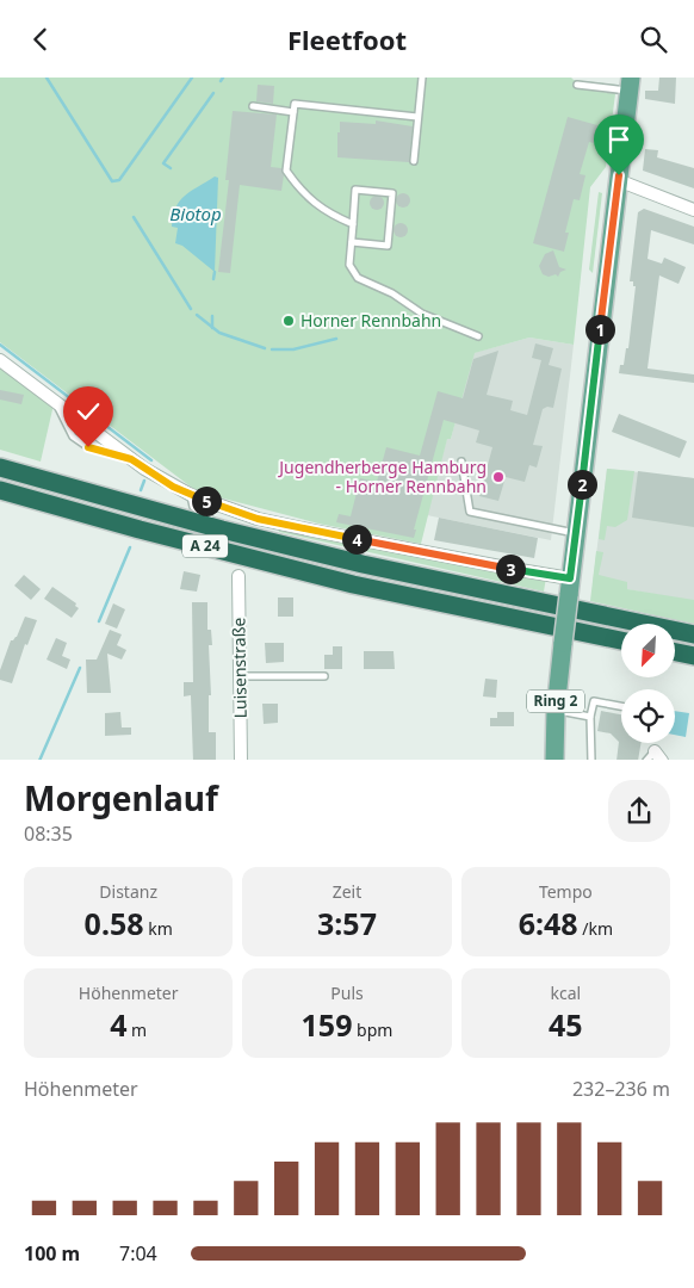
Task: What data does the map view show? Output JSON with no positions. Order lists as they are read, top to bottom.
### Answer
{
  "streets": {
    "highway": ["A 24"],
    "main road": ["Ring 2"],
    "street": ["Luisenstraße"]
  },
  "water": ["Biotop"],
  "places": ["Horner Rennbahn", "Jugendherberge Hamburg - Horner Rennbahn"],
  "north": "bottom left",
  "page": {
    "header": "Fleetfoot",
    "pins": [
      "1",
      "2",
      "5",
      "4",
      "3"
    ],
    "heading": ["Morgenlauf", "08:35"],
    "stats": [
      ["Distanz", "0.58 km"],
      ["Zeit", "3:57"],
      ["Tempo", "6:48 /km"],
      ["Höhenmeter", "4 m"],
      ["Puls", "159 bpm"],
      ["kcal", "45"]
    ],
    "chart": ["Höhenmeter", "232–236 m"],
    "list": [
      {
        "name": "100 m",
        "note": "7:04"
      }
    ]
  }
}
